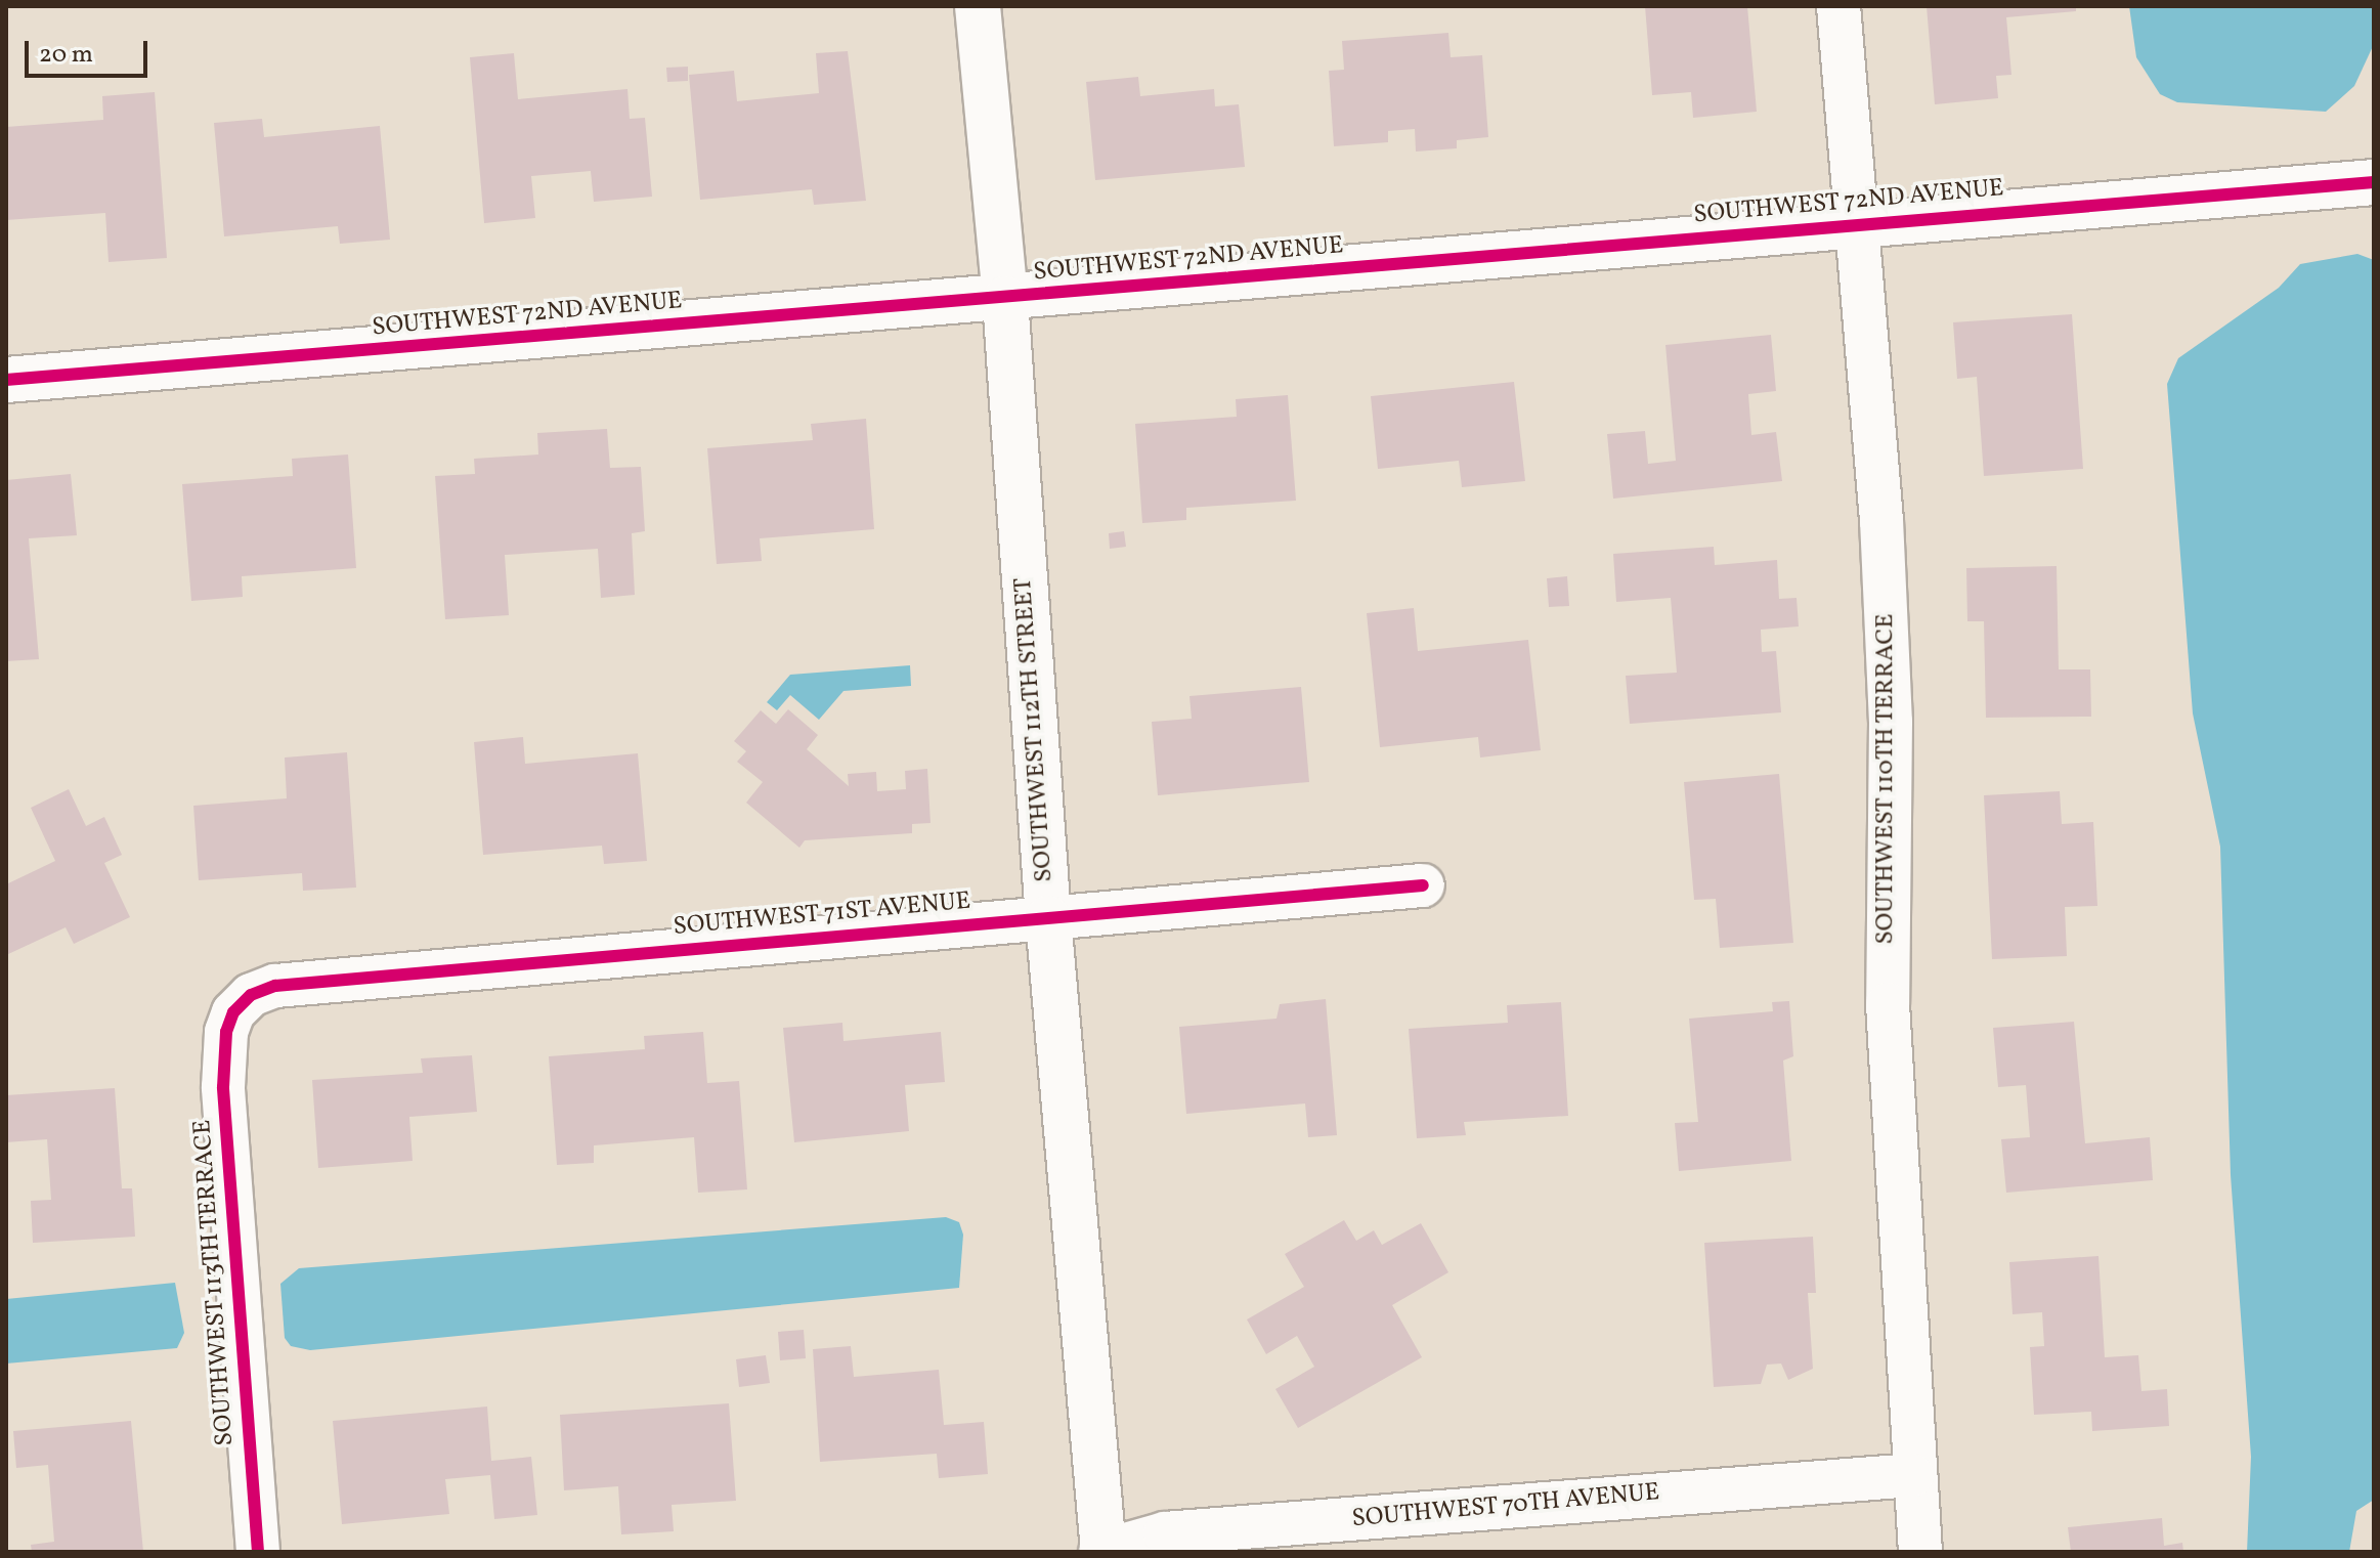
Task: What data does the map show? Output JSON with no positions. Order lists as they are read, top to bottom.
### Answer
{
  "streets": {
    "street": [
      "SOUTHWEST 72ND AVENUE",
      "SOUTHWEST 112TH STREET",
      "SOUTHWEST 110TH TERRACE",
      "SOUTHWEST 71ST AVENUE",
      "SOUTHWEST 113TH TERRACE",
      "SOUTHWEST 70TH AVENUE"
    ]
  },
  "crossings": [
    ["SOUTHWEST 72ND AVENUE", "SOUTHWEST 112TH STREET"],
    ["SOUTHWEST 72ND AVENUE", "SOUTHWEST 110TH TERRACE"],
    ["SOUTHWEST 112TH STREET", "SOUTHWEST 71ST AVENUE"],
    ["SOUTHWEST 112TH STREET", "SOUTHWEST 70TH AVENUE"],
    ["SOUTHWEST 110TH TERRACE", "SOUTHWEST 70TH AVENUE"],
    ["SOUTHWEST 71ST AVENUE", "SOUTHWEST 113TH TERRACE"]
  ],
  "scale_bar": "20 m"
}
